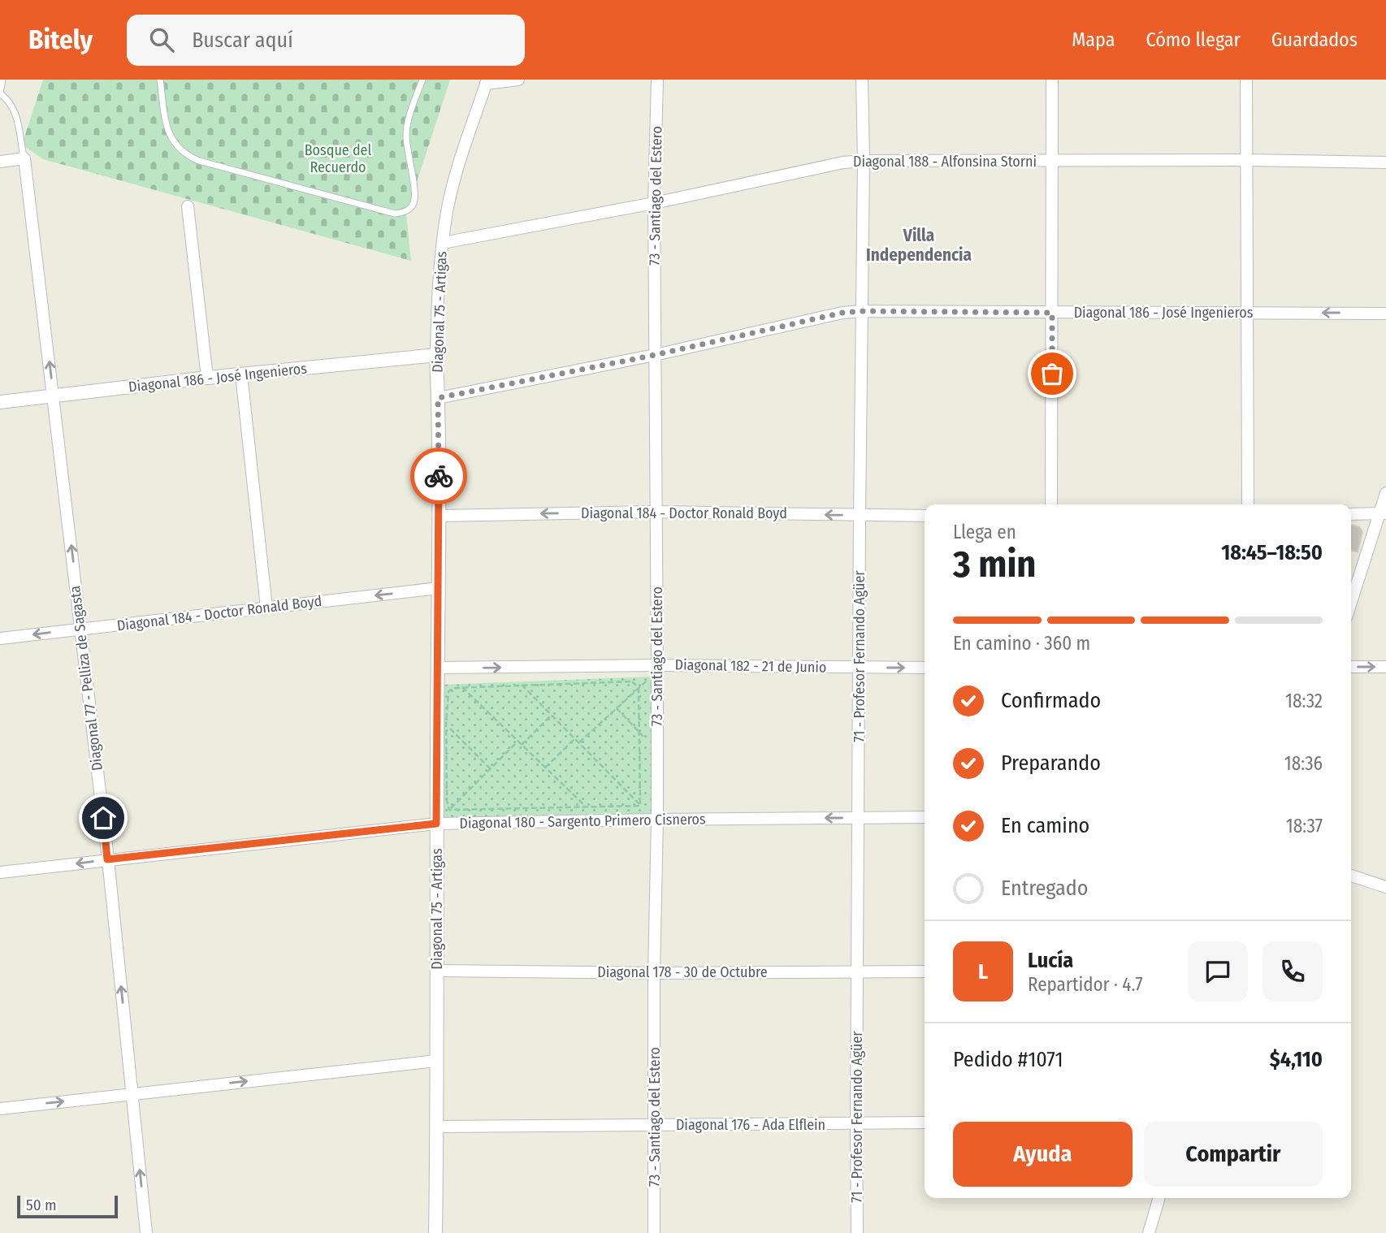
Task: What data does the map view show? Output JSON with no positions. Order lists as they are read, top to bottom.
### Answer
{
  "streets": {
    "street": [
      "Diagonal 188 - Alfonsina Storni",
      "73 - Santiago del Estero",
      "Diagonal 75 - Artigas",
      "Diagonal 186 - José Ingenieros",
      "Diagonal 184 - Doctor Ronald Boyd",
      "71 - Profesor Fernando Agüer",
      "Diagonal 182 - 21 de Junio",
      "Diagonal 77 - Pelliza de Sagasta",
      "Diagonal 180 - Sargento Primero Cisneros",
      "Diagonal 178 - 30 de Octubre",
      "Diagonal 176 - Ada Elflein"
    ]
  },
  "crossings": [
    ["Diagonal 188 - Alfonsina Storni", "73 - Santiago del Estero"],
    ["Diagonal 188 - Alfonsina Storni", "Diagonal 75 - Artigas"],
    ["Diagonal 188 - Alfonsina Storni", "71 - Profesor Fernando Agüer"],
    ["73 - Santiago del Estero", "Diagonal 186 - José Ingenieros"],
    ["73 - Santiago del Estero", "Diagonal 184 - Doctor Ronald Boyd"],
    ["73 - Santiago del Estero", "Diagonal 182 - 21 de Junio"],
    ["73 - Santiago del Estero", "Diagonal 180 - Sargento Primero Cisneros"],
    ["73 - Santiago del Estero", "Diagonal 178 - 30 de Octubre"],
    ["73 - Santiago del Estero", "Diagonal 176 - Ada Elflein"],
    ["Diagonal 75 - Artigas", "Diagonal 186 - José Ingenieros"],
    ["Diagonal 75 - Artigas", "Diagonal 184 - Doctor Ronald Boyd"],
    ["Diagonal 75 - Artigas", "Diagonal 182 - 21 de Junio"],
    ["Diagonal 75 - Artigas", "Diagonal 180 - Sargento Primero Cisneros"],
    ["Diagonal 75 - Artigas", "Diagonal 178 - 30 de Octubre"],
    ["Diagonal 75 - Artigas", "Diagonal 176 - Ada Elflein"],
    ["Diagonal 186 - José Ingenieros", "71 - Profesor Fernando Agüer"],
    ["Diagonal 186 - José Ingenieros", "Diagonal 77 - Pelliza de Sagasta"],
    ["Diagonal 184 - Doctor Ronald Boyd", "71 - Profesor Fernando Agüer"],
    ["Diagonal 184 - Doctor Ronald Boyd", "Diagonal 77 - Pelliza de Sagasta"],
    ["71 - Profesor Fernando Agüer", "Diagonal 182 - 21 de Junio"],
    ["71 - Profesor Fernando Agüer", "Diagonal 180 - Sargento Primero Cisneros"],
    ["71 - Profesor Fernando Agüer", "Diagonal 178 - 30 de Octubre"],
    ["71 - Profesor Fernando Agüer", "Diagonal 176 - Ada Elflein"],
    ["Diagonal 77 - Pelliza de Sagasta", "Diagonal 180 - Sargento Primero Cisneros"]
  ],
  "one_way": ["Diagonal 184 - Doctor Ronald Boyd", "Diagonal 182 - 21 de Junio", "Diagonal 77 - Pelliza de Sagasta"],
  "districts": ["Villa Independencia"],
  "parks": ["Bosque del Recuerdo"],
  "scale_bar": "50 m",
  "page": {
    "header": "Bitely",
    "search": "Buscar aquí",
    "nav": ["Mapa", "Cómo llegar", "Guardados"],
    "heading": ["3 min", "Llega en", "18:45–18:50"],
    "panel": [
      "Lucía",
      "Repartidor · 4.7",
      "Pedido #1071",
      "$4,110"
    ],
    "bar": "En camino · 360 m",
    "list": [
      ["Confirmado", "18:32"],
      ["Preparando", "18:36"],
      ["En camino", "18:37"],
      "Entregado"
    ],
    "round": "L",
    "buttons": ["Ayuda", "Compartir"],
    "scale": "50 m"
  }
}
